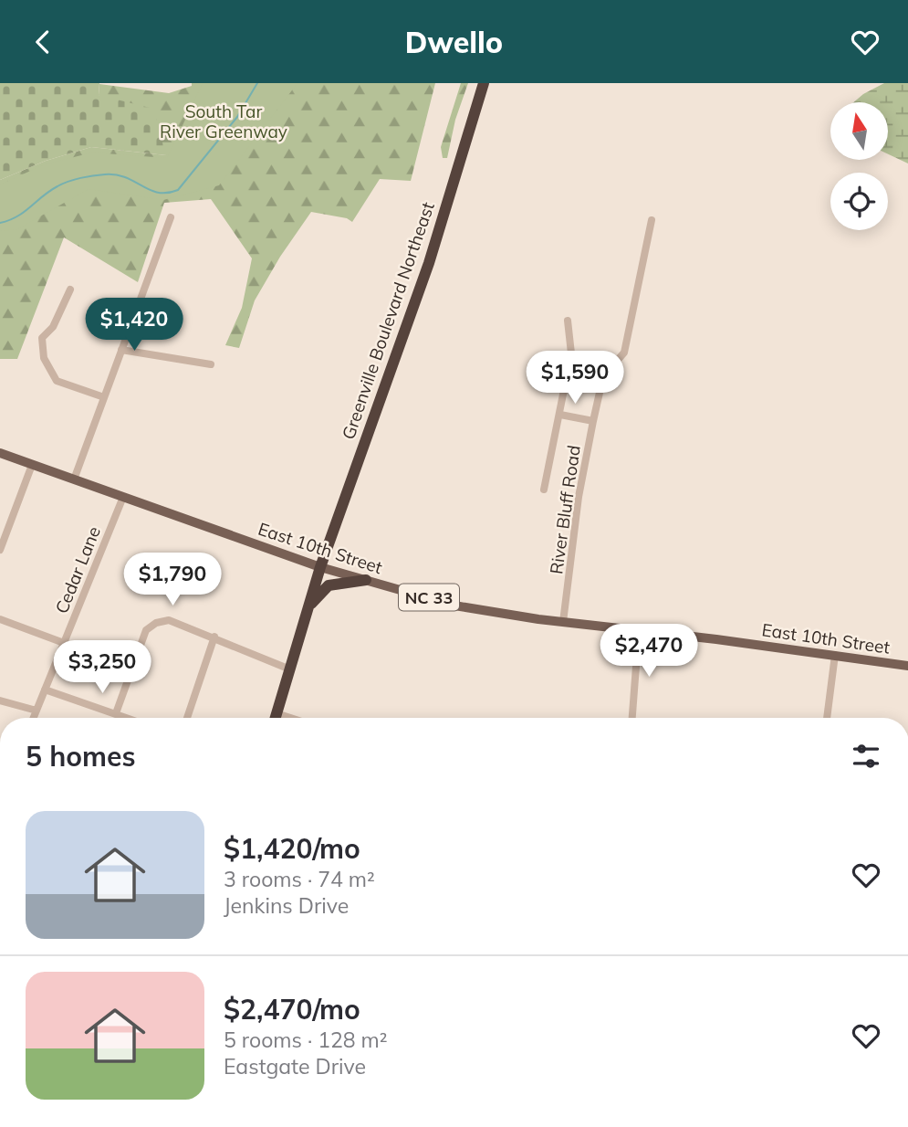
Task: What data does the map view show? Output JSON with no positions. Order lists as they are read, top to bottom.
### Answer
{
  "streets": {
    "highway": ["Greenville Boulevard Northeast"],
    "main road": ["East 10th Street", "NC 33"],
    "street": ["River Bluff Road", "Cedar Lane"]
  },
  "crossings": [
    ["Greenville Boulevard Northeast", "East 10th Street"],
    ["River Bluff Road", "East 10th Street"],
    ["East 10th Street", "Cedar Lane"]
  ],
  "parks": ["South Tar River Greenway"],
  "north": "top",
  "page": {
    "header": "Dwello",
    "price": [
      "$1,420",
      "$1,590",
      "$1,790",
      "$2,470",
      "$3,250"
    ],
    "heading": "5 homes",
    "list": [
      {
        "name": "$1,420/mo",
        "note": "3 rooms · 74 m² · Jenkins Drive"
      },
      {
        "name": "$2,470/mo",
        "note": "5 rooms · 128 m² · Eastgate Drive"
      }
    ]
  }
}
